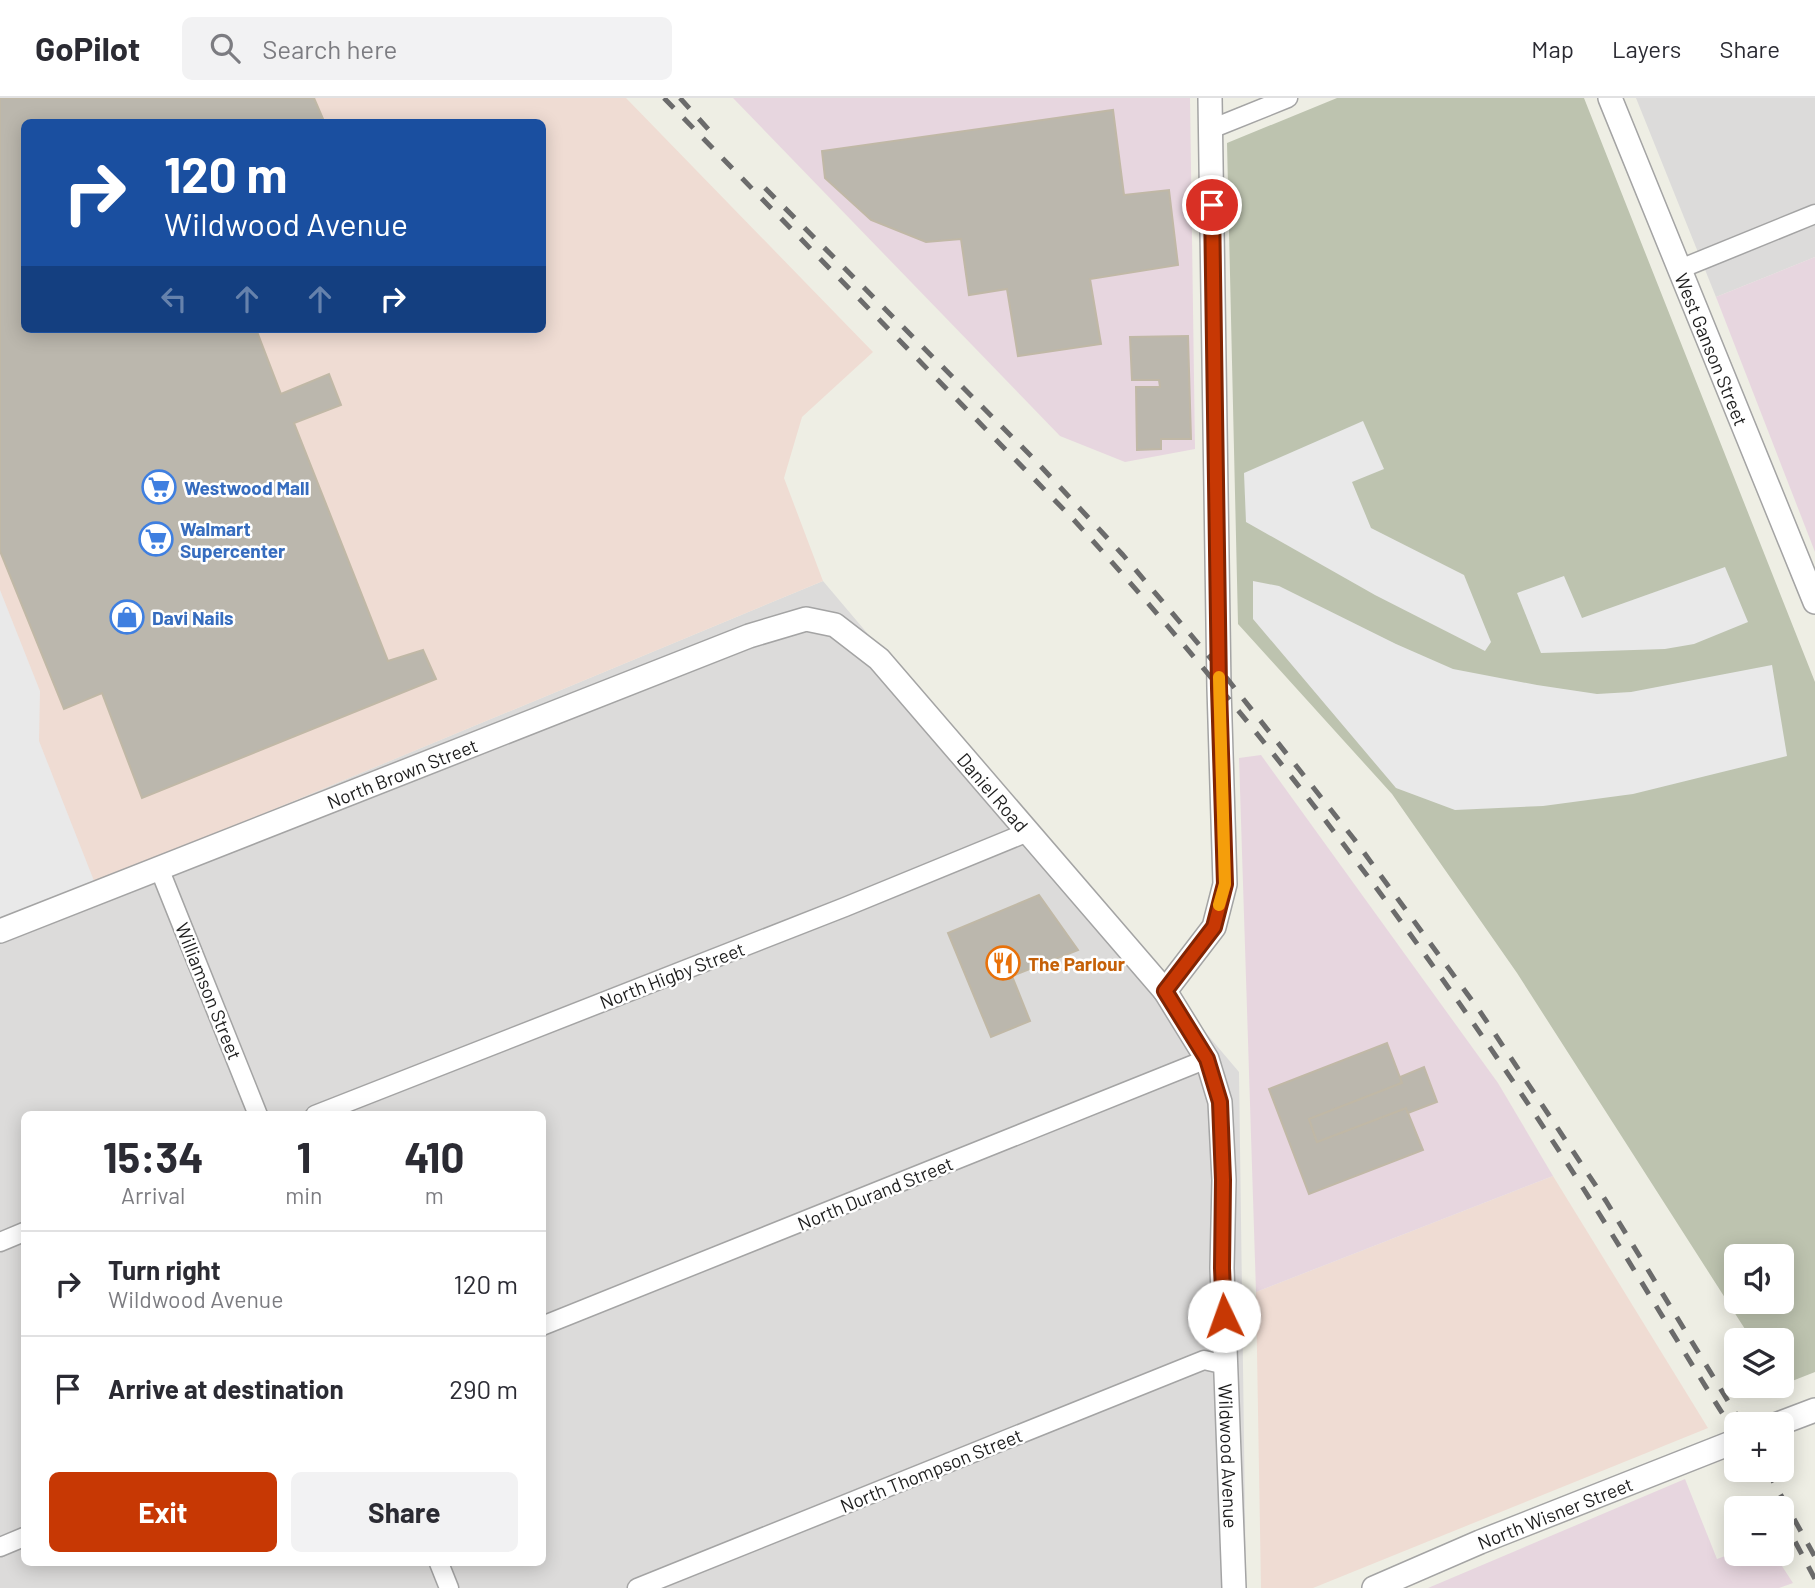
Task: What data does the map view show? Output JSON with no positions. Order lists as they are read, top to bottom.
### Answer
{
  "streets": {
    "street": [
      "West Ganson Street",
      "North Brown Street",
      "Daniel Road",
      "North Higby Street",
      "Williamson Street",
      "North Durand Street",
      "Wildwood Avenue",
      "North Thompson Street",
      "North Wisner Street"
    ]
  },
  "crossings": [
    ["North Brown Street", "Daniel Road"],
    ["North Brown Street", "Williamson Street"],
    ["Daniel Road", "North Higby Street"],
    ["Daniel Road", "Wildwood Avenue"],
    ["North Durand Street", "Wildwood Avenue"],
    ["Wildwood Avenue", "North Thompson Street"]
  ],
  "places": {
    "supermarket": ["Westwood Mall", "Walmart Supercenter"],
    "shop": ["Davi Nails"],
    "restaurant": ["The Parlour"]
  },
  "page": {
    "header": "GoPilot",
    "search": "Search here",
    "nav": ["Map", "Layers", "Share"],
    "turn": ["120 m", "Wildwood Avenue"],
    "eta": [
      "15:34",
      "Arrival",
      "1",
      "min",
      "410",
      "m"
    ],
    "list": [
      {
        "name": "Turn right",
        "note": "Wildwood Avenue",
        "value": "120 m"
      },
      {
        "name": "Arrive at destination",
        "value": "290 m"
      }
    ],
    "map_buttons": ["+", "−"],
    "buttons": ["Exit", "Share"]
  }
}
